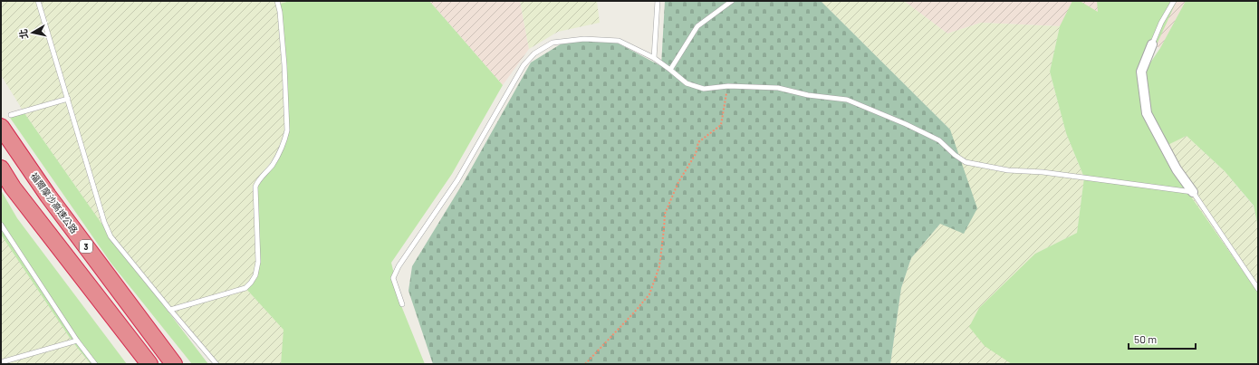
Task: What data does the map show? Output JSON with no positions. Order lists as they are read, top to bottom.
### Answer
{
  "streets": {
    "highway": ["福爾摩沙高速公路", "3"]
  },
  "scale_bar": "50 m",
  "north": "left"
}
